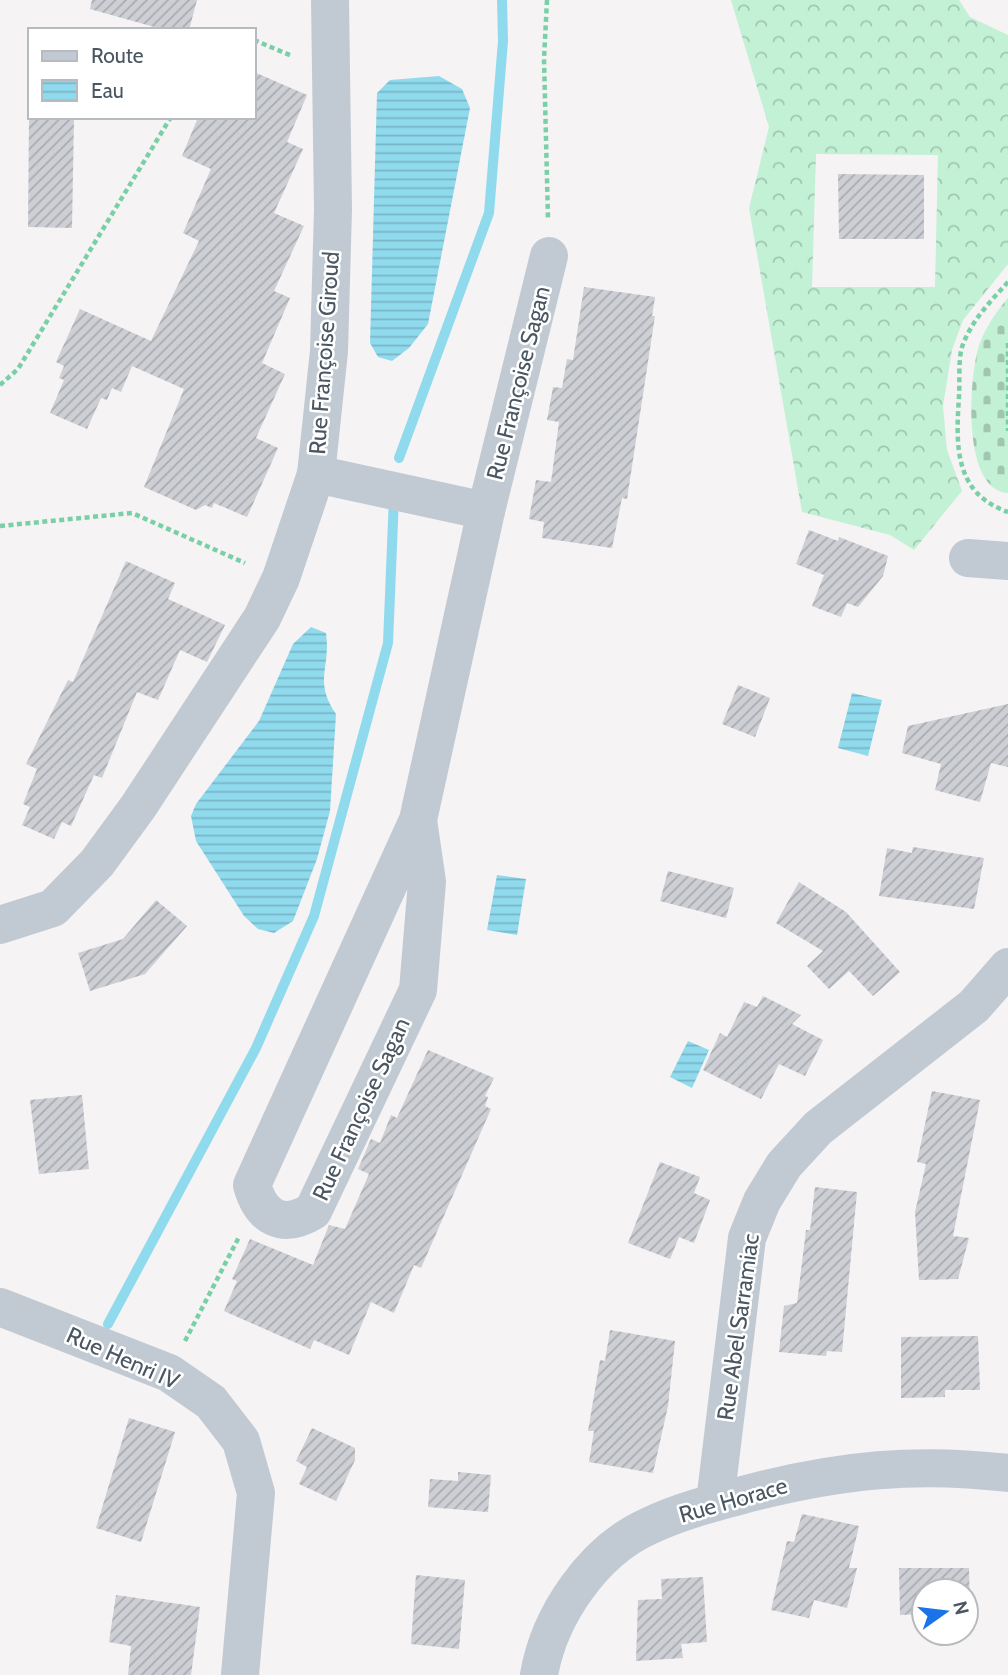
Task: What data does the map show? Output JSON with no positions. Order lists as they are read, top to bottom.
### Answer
{
  "streets": {
    "street": [
      "Rue Françoise Giroud",
      "Rue Françoise Sagan",
      "Rue Abel Sarramiac",
      "Rue Henri IV",
      "Rue Horace"
    ]
  },
  "crossings": [
    ["Rue Françoise Giroud", "Rue Françoise Sagan"],
    ["Rue Abel Sarramiac", "Rue Horace"]
  ],
  "legend": ["Route", "Eau"],
  "north": "right"
}
